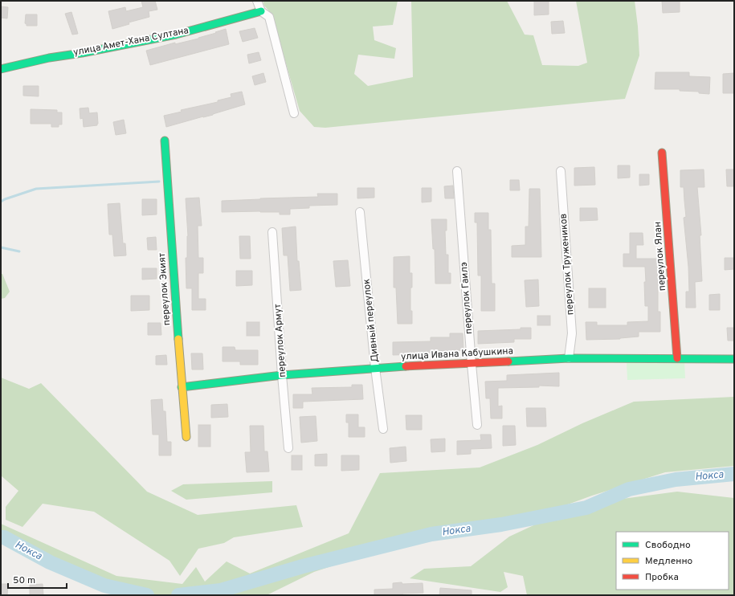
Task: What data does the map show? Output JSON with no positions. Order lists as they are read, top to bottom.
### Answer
{
  "streets": {
    "street": [
      "улица Амет-Хана Султана",
      "переулок Ялан",
      "переулок Тружеников",
      "переулок Экият",
      "переулок Гаилэ",
      "Дивный переулок",
      "переулок Армут",
      "улица Ивана Кабушкина"
    ]
  },
  "crossings": [
    ["переулок Ялан", "улица Ивана Кабушкина"],
    ["переулок Тружеников", "улица Ивана Кабушкина"],
    ["переулок Экият", "улица Ивана Кабушкина"],
    ["переулок Гаилэ", "улица Ивана Кабушкина"],
    ["Дивный переулок", "улица Ивана Кабушкина"],
    ["переулок Армут", "улица Ивана Кабушкина"]
  ],
  "water": ["Нокса"],
  "legend": ["Свободно", "Медленно", "Пробка"],
  "scale_bar": "50 m"
}
